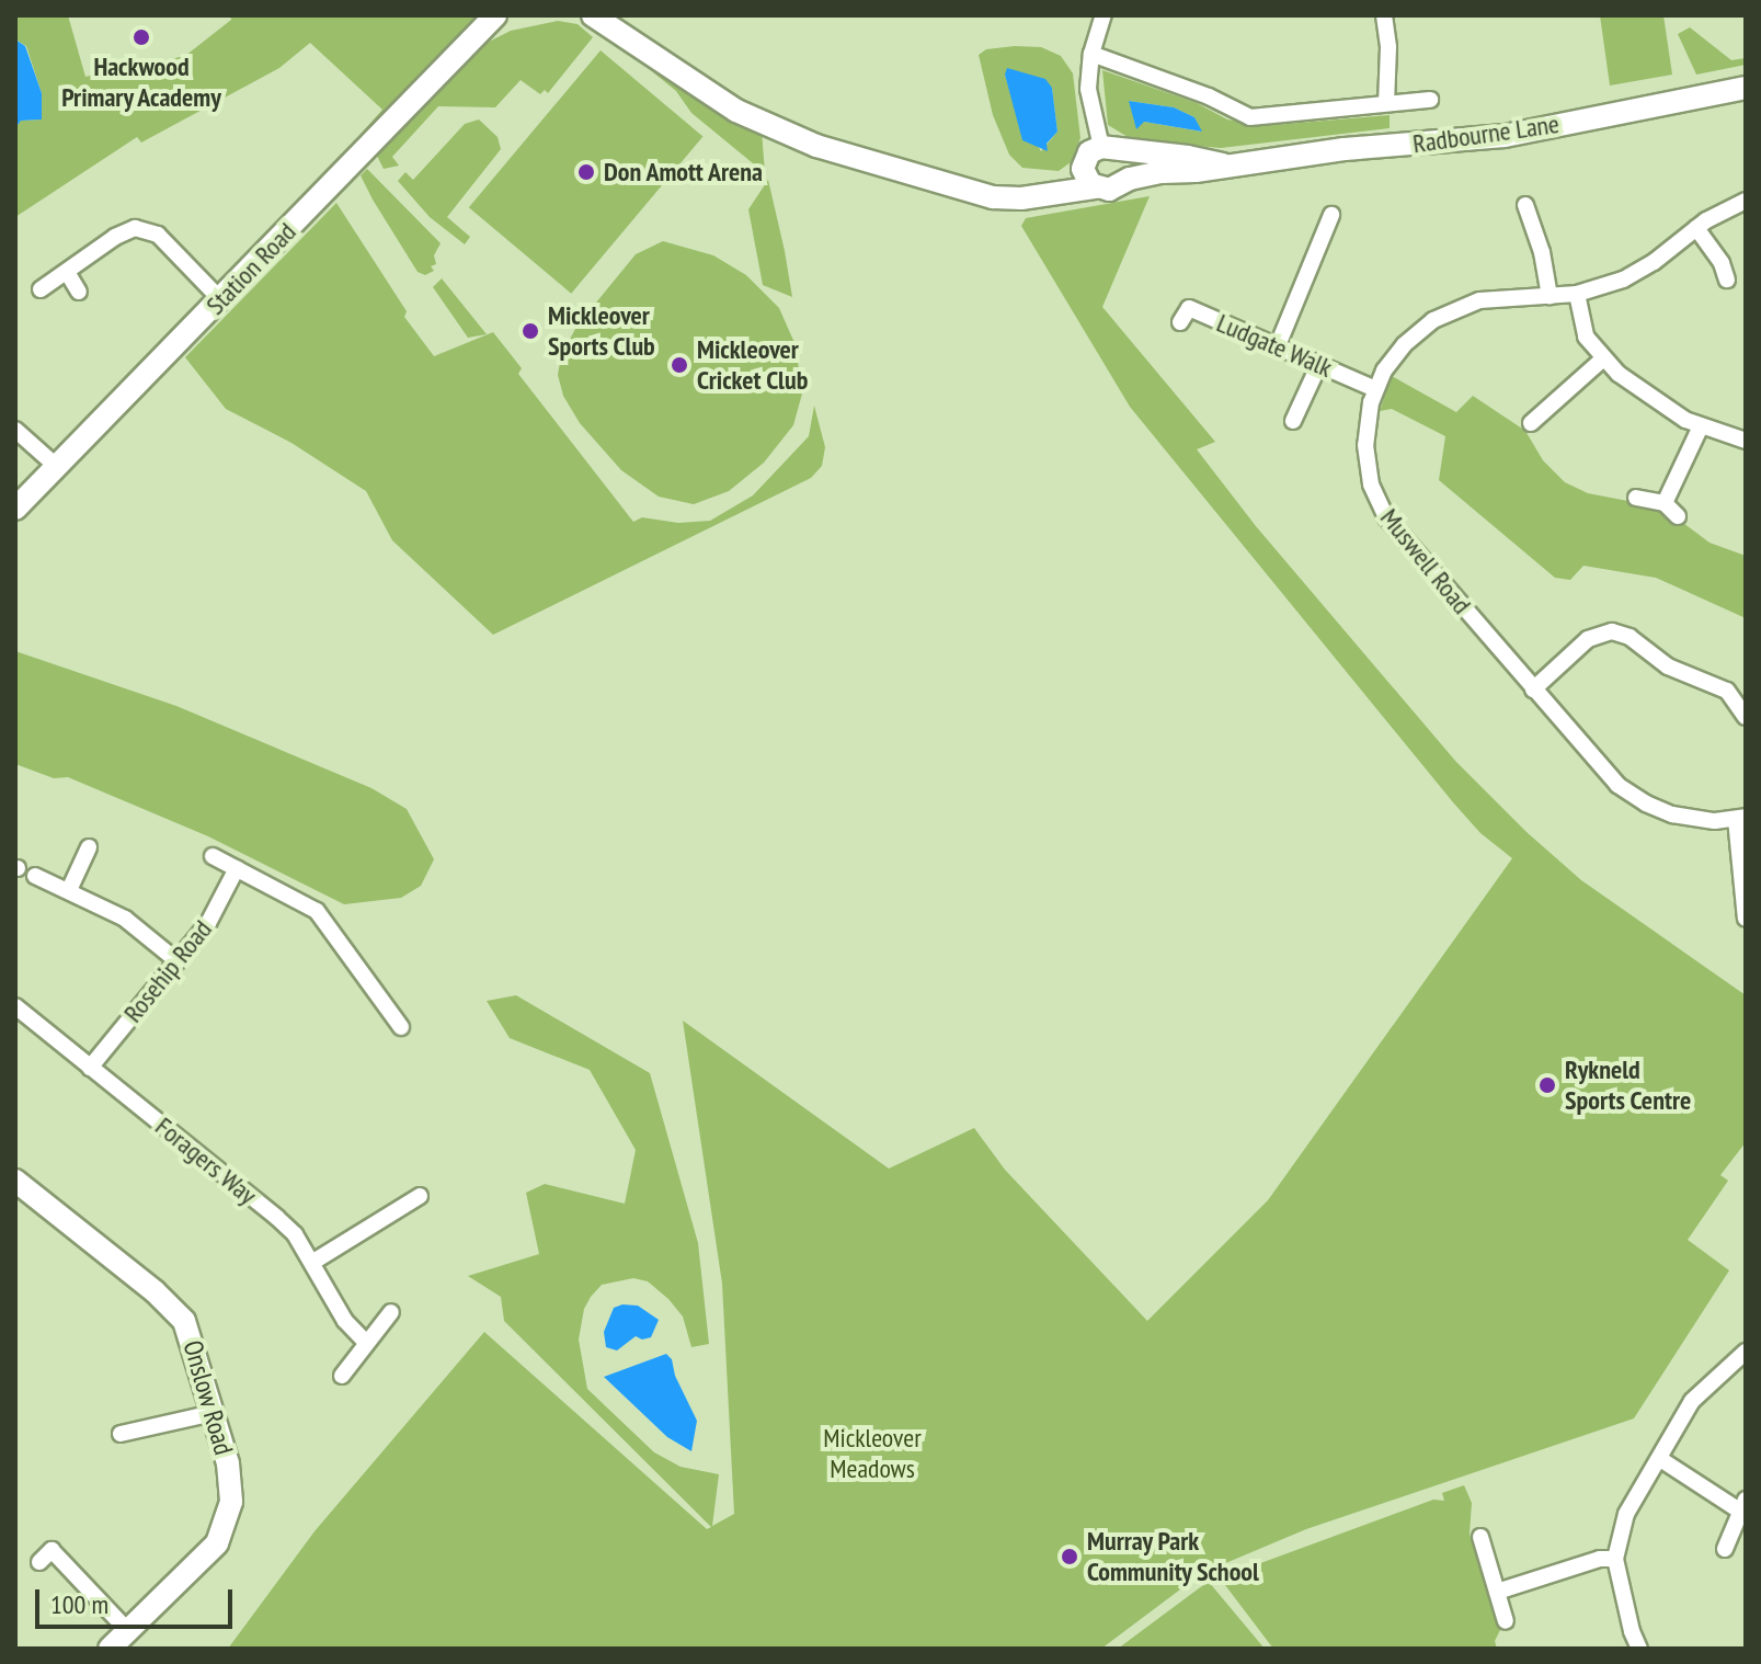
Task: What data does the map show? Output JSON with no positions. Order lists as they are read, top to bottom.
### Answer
{
  "streets": {
    "street": [
      "Radbourne Lane",
      "Station Road",
      "Ludgate Walk",
      "Muswell Road",
      "Rosehip Road",
      "Foragers Way",
      "Onslow Road"
    ]
  },
  "crossings": [
    ["Ludgate Walk", "Muswell Road"],
    ["Rosehip Road", "Foragers Way"]
  ],
  "parks": ["Mickleover Meadows"],
  "places": [
    "Hackwood Primary Academy",
    "Don Amott Arena",
    "Mickleover Sports Club",
    "Mickleover Cricket Club",
    "Rykneld Sports Centre",
    "Murray Park Community School"
  ],
  "scale_bar": "100 m"
}
